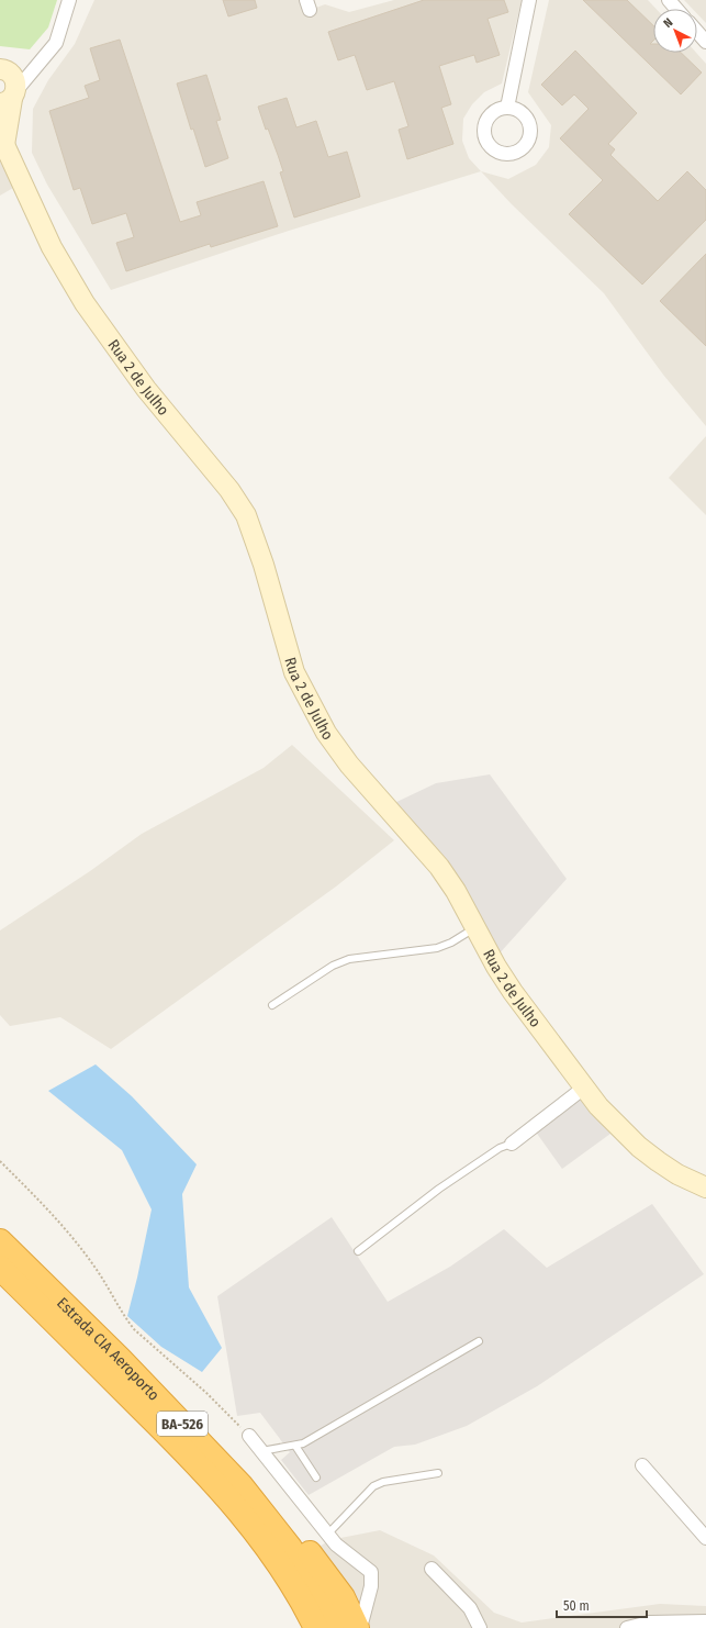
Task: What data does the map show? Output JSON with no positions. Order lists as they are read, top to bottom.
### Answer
{
  "streets": {
    "highway": ["Estrada CIA Aeroporto", "BA-526"],
    "main road": ["Rua 2 de Julho"]
  },
  "scale_bar": "50 m",
  "north": "top left"
}
